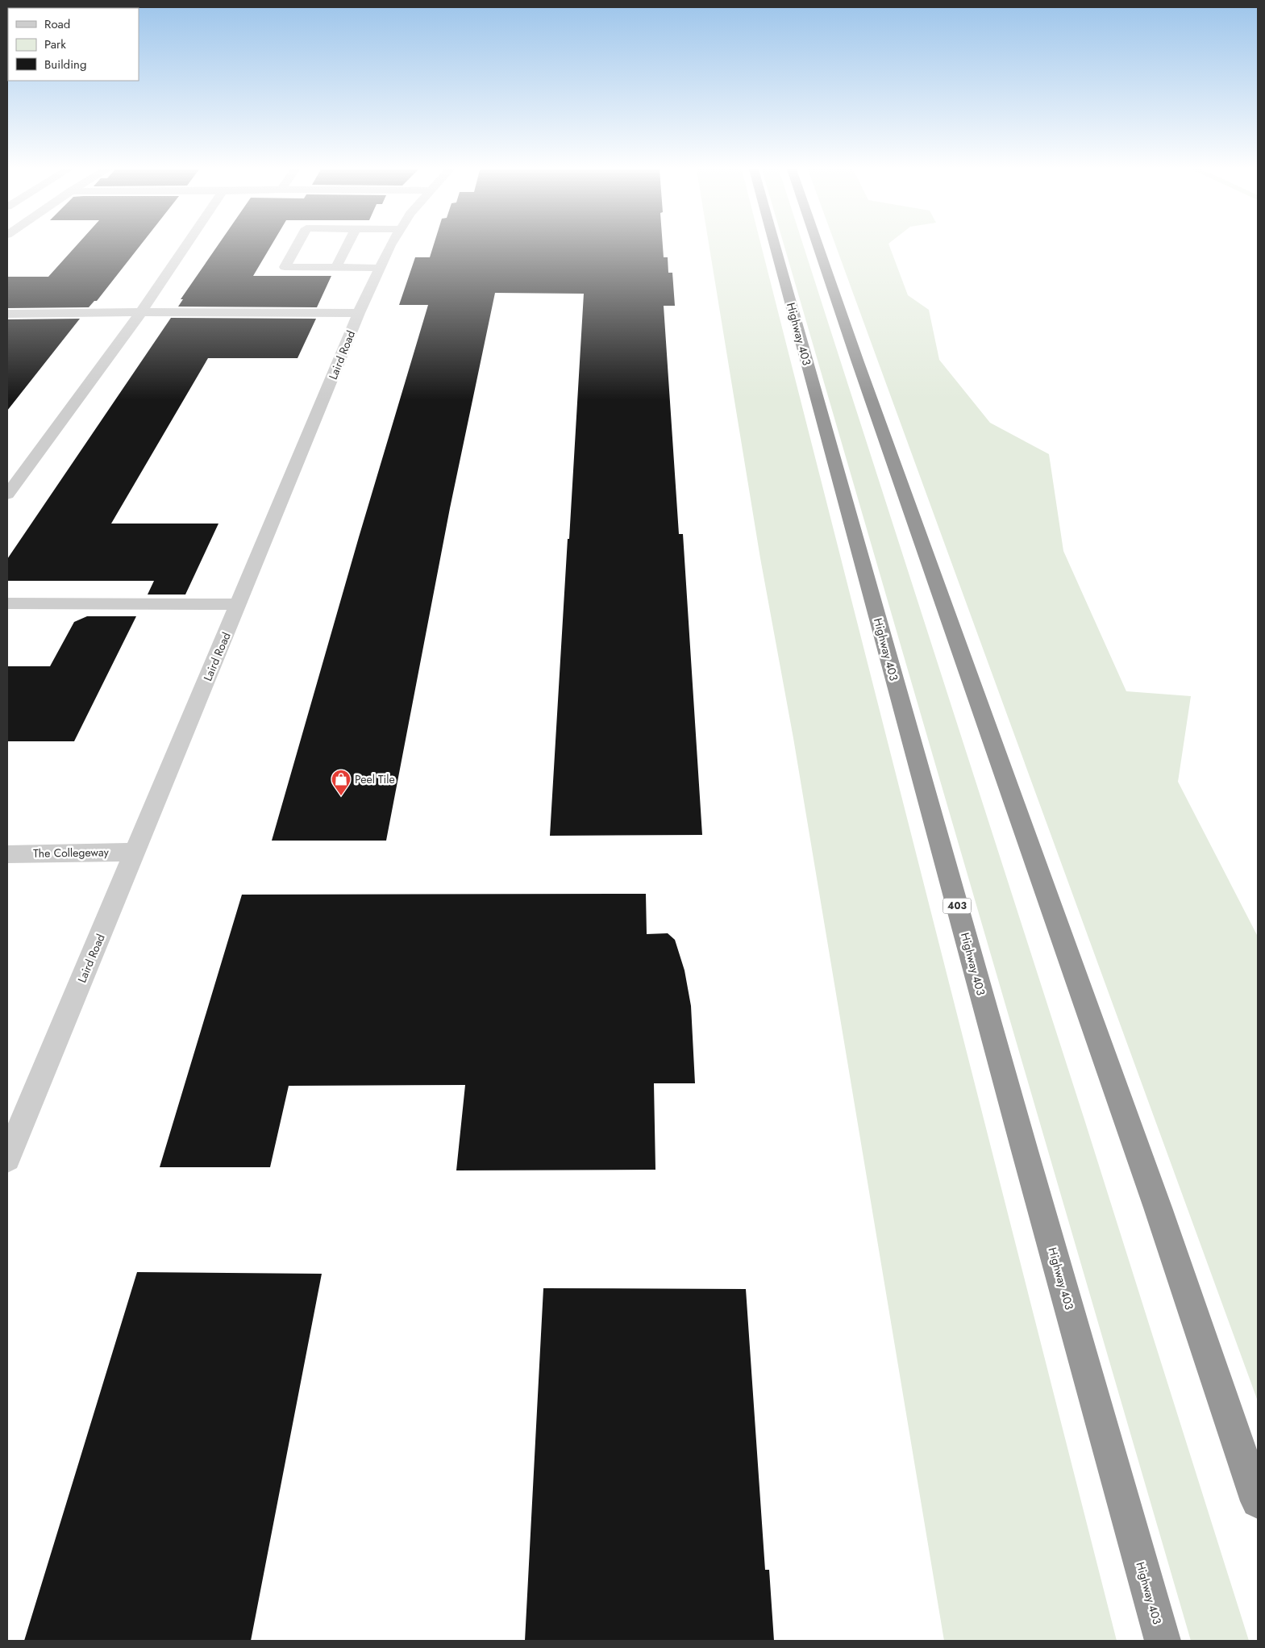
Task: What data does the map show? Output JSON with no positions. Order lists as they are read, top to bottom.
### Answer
{
  "streets": {
    "highway": ["Highway 403", "403"],
    "street": ["Laird Road", "The Collegeway"]
  },
  "crossings": [
    ["Laird Road", "The Collegeway"]
  ],
  "places": {
    "shop": ["Peel Tile"]
  },
  "legend": ["Road", "Park", "Building"]
}
